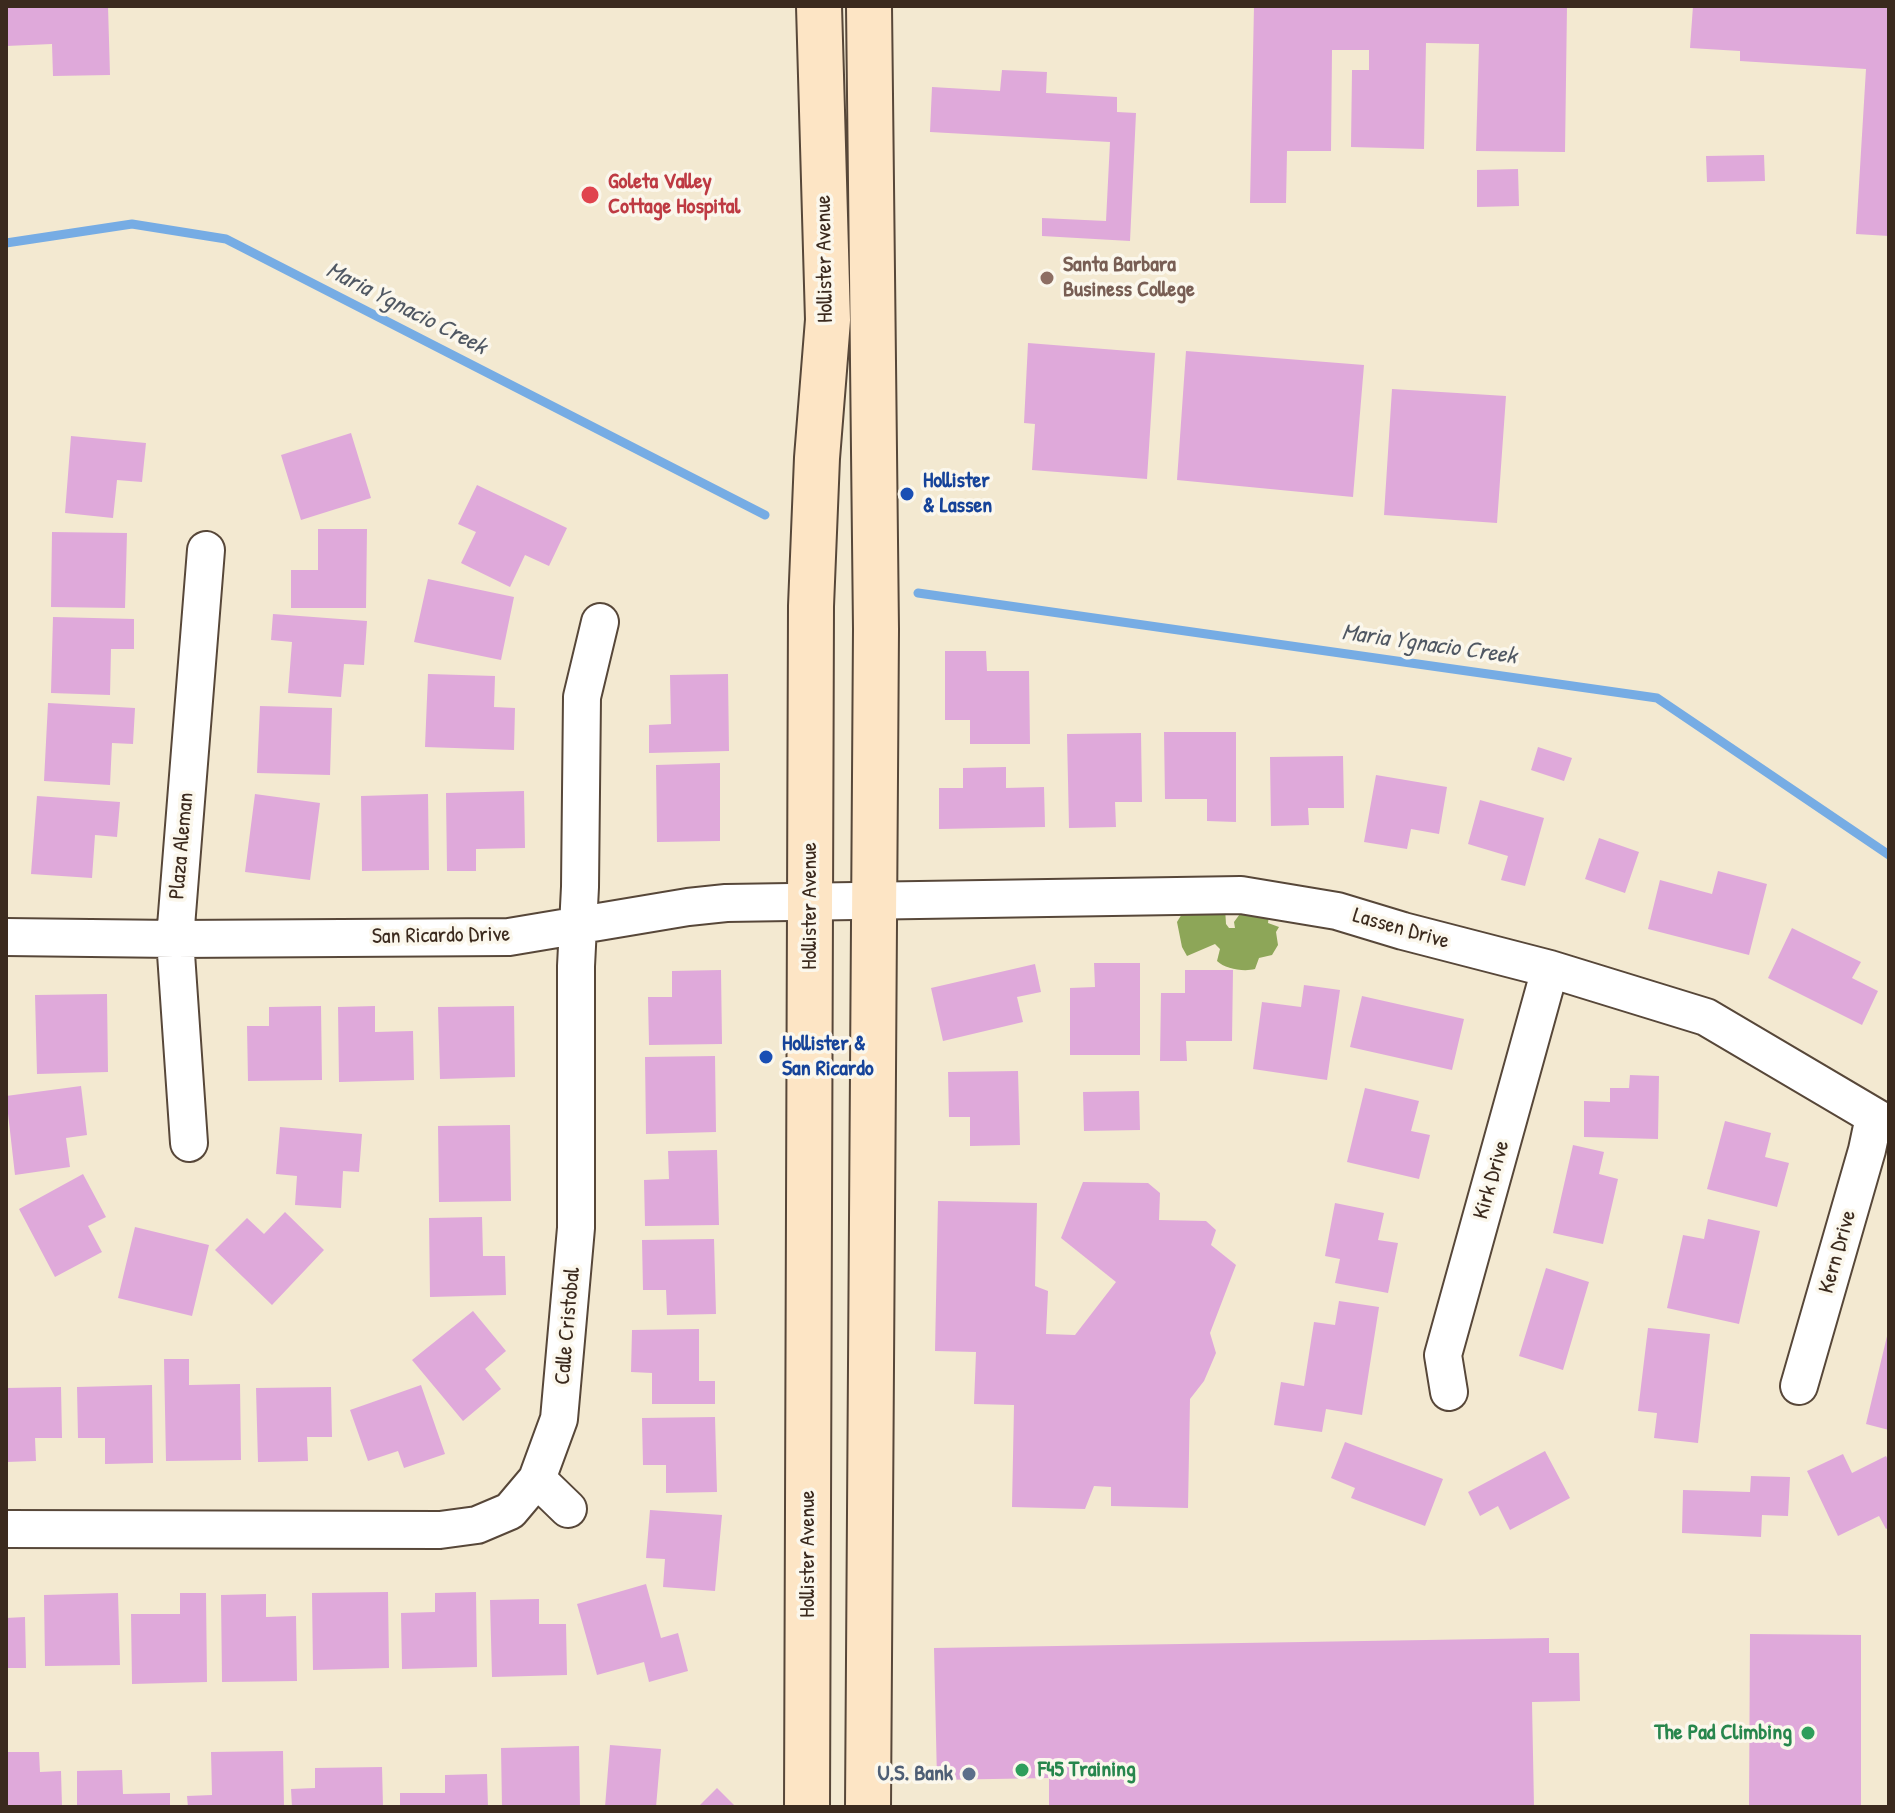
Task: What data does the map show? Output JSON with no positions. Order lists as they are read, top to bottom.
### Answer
{
  "streets": {
    "main road": ["Hollister Avenue"],
    "street": [
      "Plaza Aleman",
      "Lassen Drive",
      "San Ricardo Drive",
      "Kirk Drive",
      "Kern Drive",
      "Calle Cristobal"
    ]
  },
  "crossings": [
    ["Hollister Avenue", "San Ricardo Drive"],
    ["Plaza Aleman", "San Ricardo Drive"],
    ["Lassen Drive", "San Ricardo Drive"],
    ["Lassen Drive", "Kirk Drive"],
    ["Lassen Drive", "Kern Drive"],
    ["San Ricardo Drive", "Calle Cristobal"]
  ],
  "water": ["Maria Ygnacio Creek"],
  "places": [
    "Goleta Valley Cottage Hospital",
    "Santa Barbara Business College",
    "Hollister & Lassen",
    "Hollister & San Ricardo",
    "The Pad Climbing",
    "F45 Training",
    "U.S. Bank"
  ]
}
